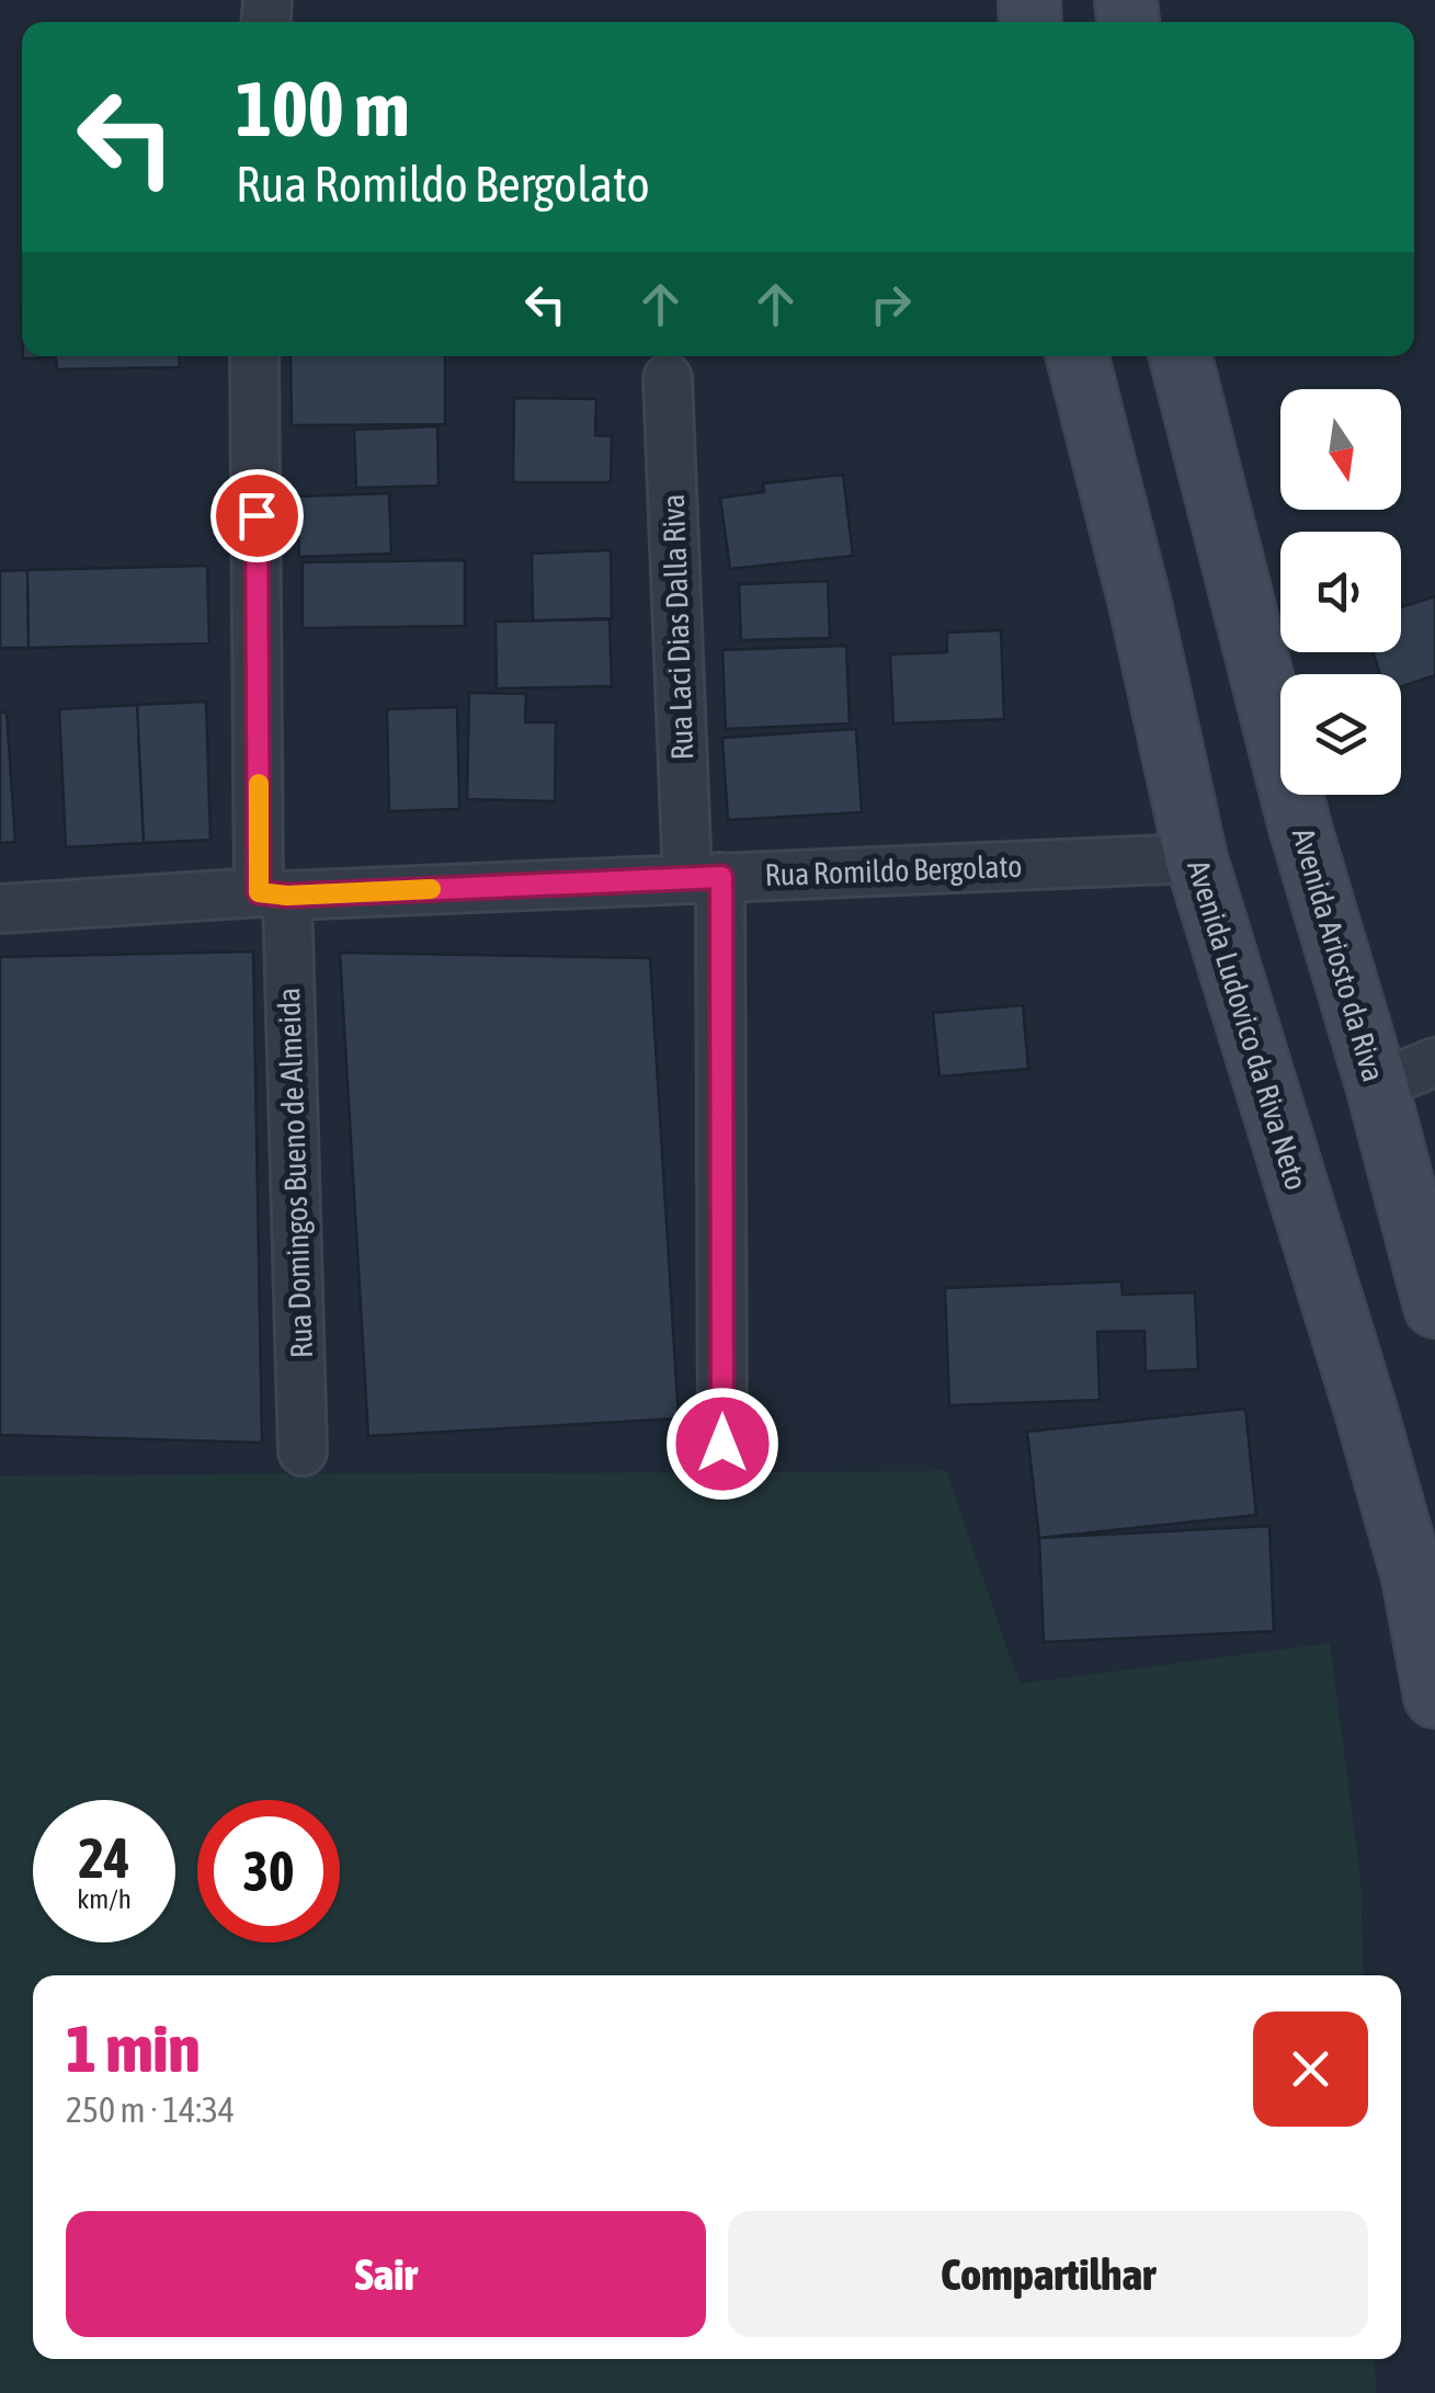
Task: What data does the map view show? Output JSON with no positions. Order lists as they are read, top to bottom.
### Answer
{
  "streets": {
    "street": [
      "Rua Laci Dias Dalla Riva",
      "Rua Romildo Bergolato",
      "Avenida Ariosto da Riva",
      "Avenida Ludovico da Riva Neto",
      "Rua Domingos Bueno de Almeida"
    ]
  },
  "crossings": [
    ["Rua Laci Dias Dalla Riva", "Rua Romildo Bergolato"],
    ["Rua Romildo Bergolato", "Avenida Ludovico da Riva Neto"],
    ["Rua Romildo Bergolato", "Rua Domingos Bueno de Almeida"]
  ],
  "north": "bottom",
  "page": {
    "turn": ["100 m", "Rua Romildo Bergolato"],
    "speed": "24 km/h",
    "limit": "30",
    "heading": ["1 min", "250 m · 14:34"],
    "buttons": ["Sair", "Compartilhar"]
  }
}
